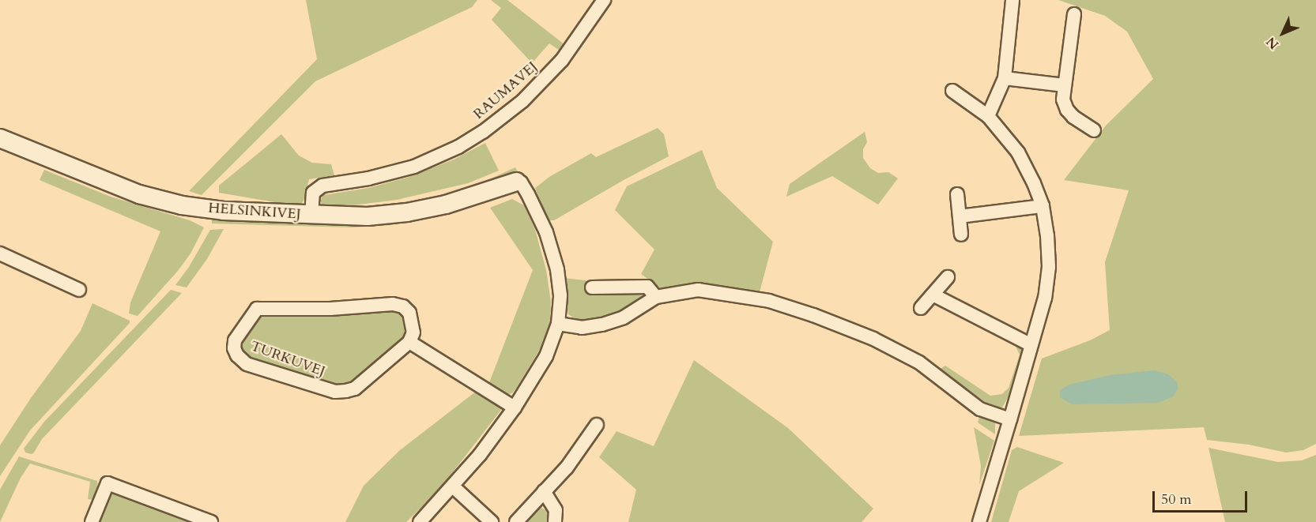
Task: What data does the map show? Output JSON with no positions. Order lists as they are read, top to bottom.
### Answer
{
  "streets": {
    "street": ["RAUMAVEJ", "HELSINKIVEJ", "TURKUVEJ"]
  },
  "crossings": [
    ["RAUMAVEJ", "HELSINKIVEJ"]
  ],
  "scale_bar": "50 m",
  "north": "bottom left"
}
